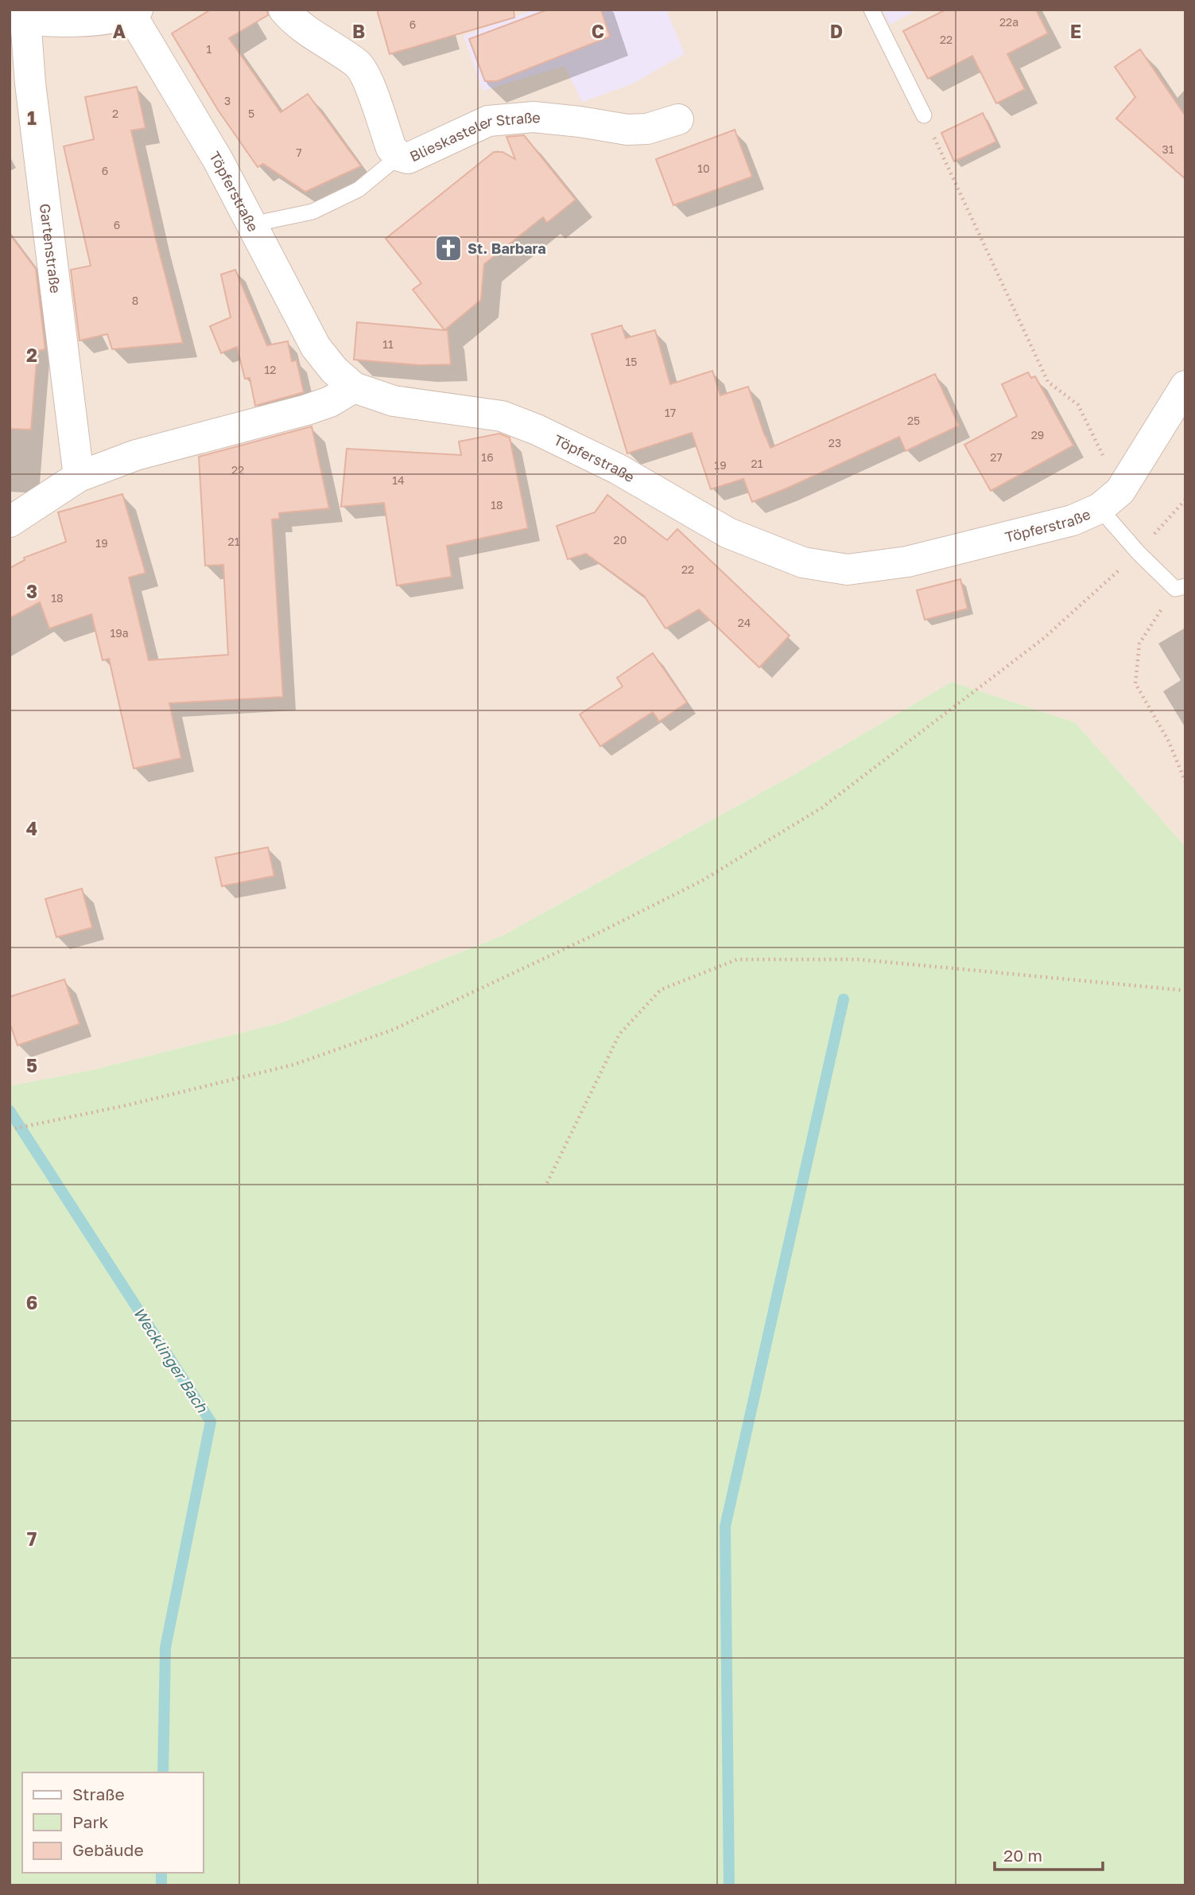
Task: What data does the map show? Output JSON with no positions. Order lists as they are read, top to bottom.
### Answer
{
  "streets": {
    "street": ["Blieskasteler Straße", "Töpferstraße", "Gartenstraße"]
  },
  "water": ["Wecklinger Bach"],
  "places": {
    "church": ["St. Barbara"]
  },
  "house_numbers": [
    "22a",
    "6",
    "22",
    "1",
    "3",
    "2",
    "5",
    "31",
    "7",
    "10",
    "6",
    "6",
    "8",
    "11",
    "15",
    "12",
    "17",
    "25",
    "29",
    "23",
    "16",
    "27",
    "21",
    "19",
    "22",
    "14",
    "18",
    "20",
    "21",
    "19",
    "22",
    "18",
    "24",
    "19a"
  ],
  "legend": ["Straße", "Park", "Gebäude"],
  "scale_bar": "20 m",
  "grid": {
    "columns": [
      "A",
      "B",
      "C",
      "D",
      "E"
    ],
    "rows": [
      "1",
      "2",
      "3",
      "4",
      "5",
      "6",
      "7"
    ]
  }
}
